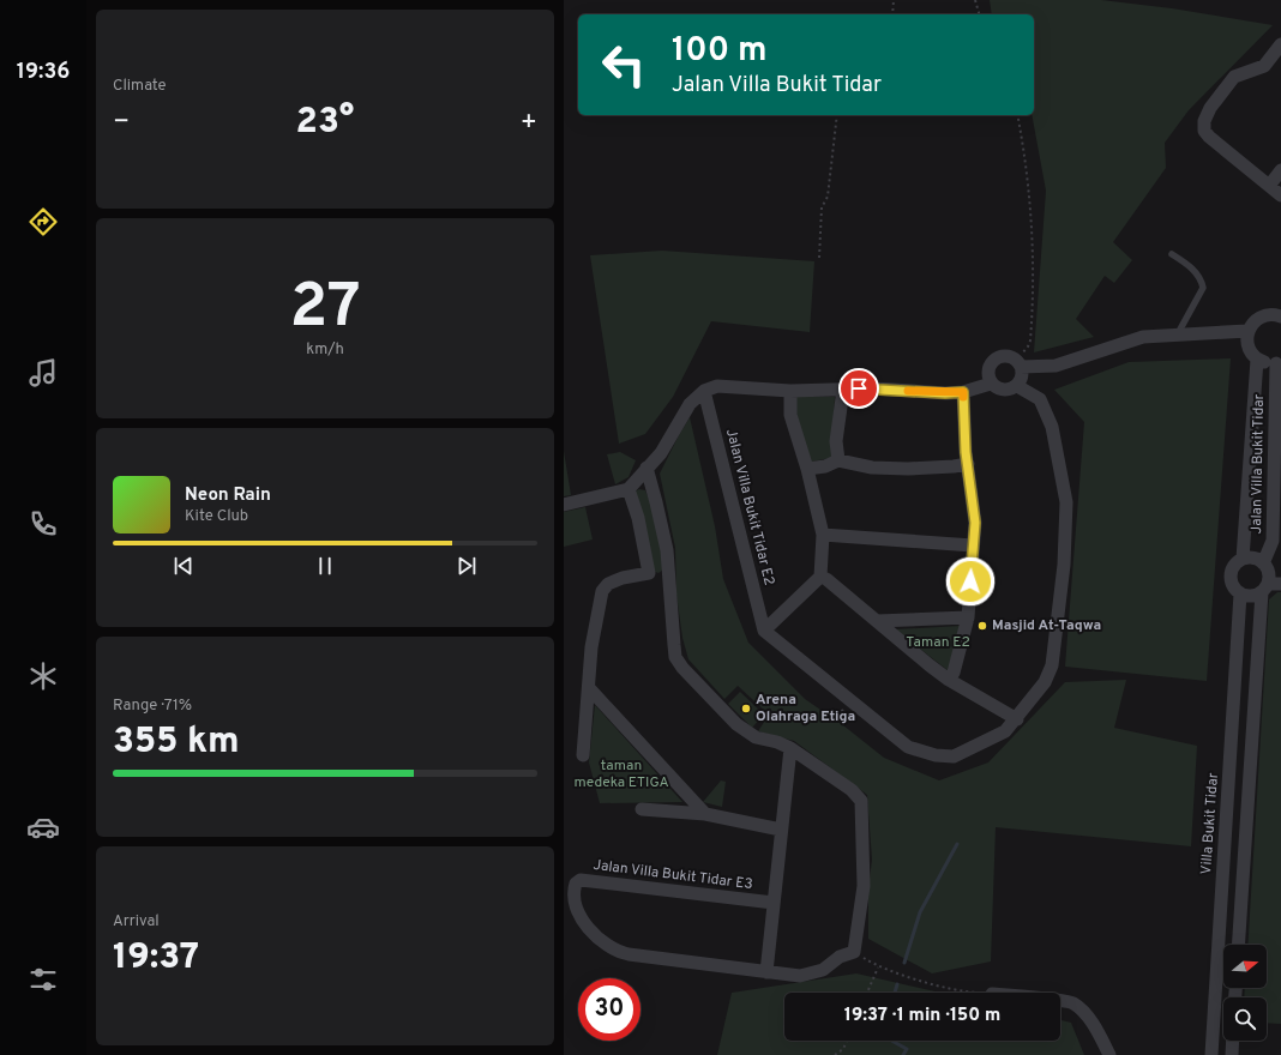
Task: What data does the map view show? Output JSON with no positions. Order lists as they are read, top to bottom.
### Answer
{
  "streets": {
    "street": [
      "Jalan Villa Bukit Tidar",
      "Jalan Villa Bukit Tidar E2",
      "Villa Bukit Tidar",
      "Jalan Villa Bukit Tidar E3"
    ]
  },
  "crossings": [
    ["Jalan Villa Bukit Tidar", "Villa Bukit Tidar"]
  ],
  "parks": ["Taman E2", "taman medeka ETIGA"],
  "places": ["Masjid At-Taqwa", "Arena Olahraga Etiga"],
  "north": "right",
  "page": {
    "tabs": "19:36",
    "tile": [
      "Climate",
      ["27", "km/h"],
      ["Range · 71%", "355 km"],
      ["Arrival", "19:37"]
    ],
    "turn": ["100 m", "Jalan Villa Bukit Tidar"],
    "heat": ["−", "23°", "+"],
    "song": ["Neon Rain", "Kite Club"],
    "limit": "30",
    "trip": "19:37 · 1 min · 150 m"
  }
}
